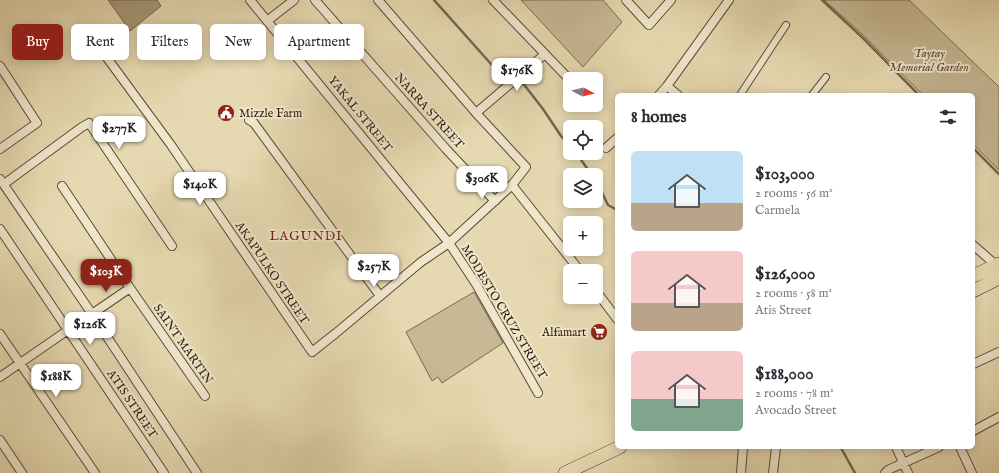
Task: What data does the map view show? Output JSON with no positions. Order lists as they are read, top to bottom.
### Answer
{
  "streets": {
    "street": [
      "NARRA STREET",
      "YAKAL STREET",
      "AKAPULKO STREET",
      "MODESTO CRUZ STREET",
      "SAINT MARTIN",
      "ATIS STREET"
    ]
  },
  "crossings": [
    ["YAKAL STREET", "MODESTO CRUZ STREET"]
  ],
  "districts": ["LAGUNDI"],
  "parks": ["Taytay Memorial Garden"],
  "places": {
    "public building": ["Mizzle Farm"],
    "supermarket": ["Alfamart"]
  },
  "north": "right",
  "page": {
    "chip": [
      "Buy",
      "Rent",
      "Filters",
      "New",
      "Apartment"
    ],
    "price": [
      "$176K",
      "$277K",
      "$306K",
      "$140K",
      "$257K",
      "$103K",
      "$126K",
      "$188K"
    ],
    "map_buttons": ["+", "−"],
    "heading": "8 homes",
    "list": [
      {
        "name": "$103,000",
        "note": "2 rooms · 56 m² · Carmela"
      },
      {
        "name": "$126,000",
        "note": "2 rooms · 58 m² · Atis Street"
      },
      {
        "name": "$188,000",
        "note": "2 rooms · 78 m² · Avocado Street"
      }
    ]
  }
}
